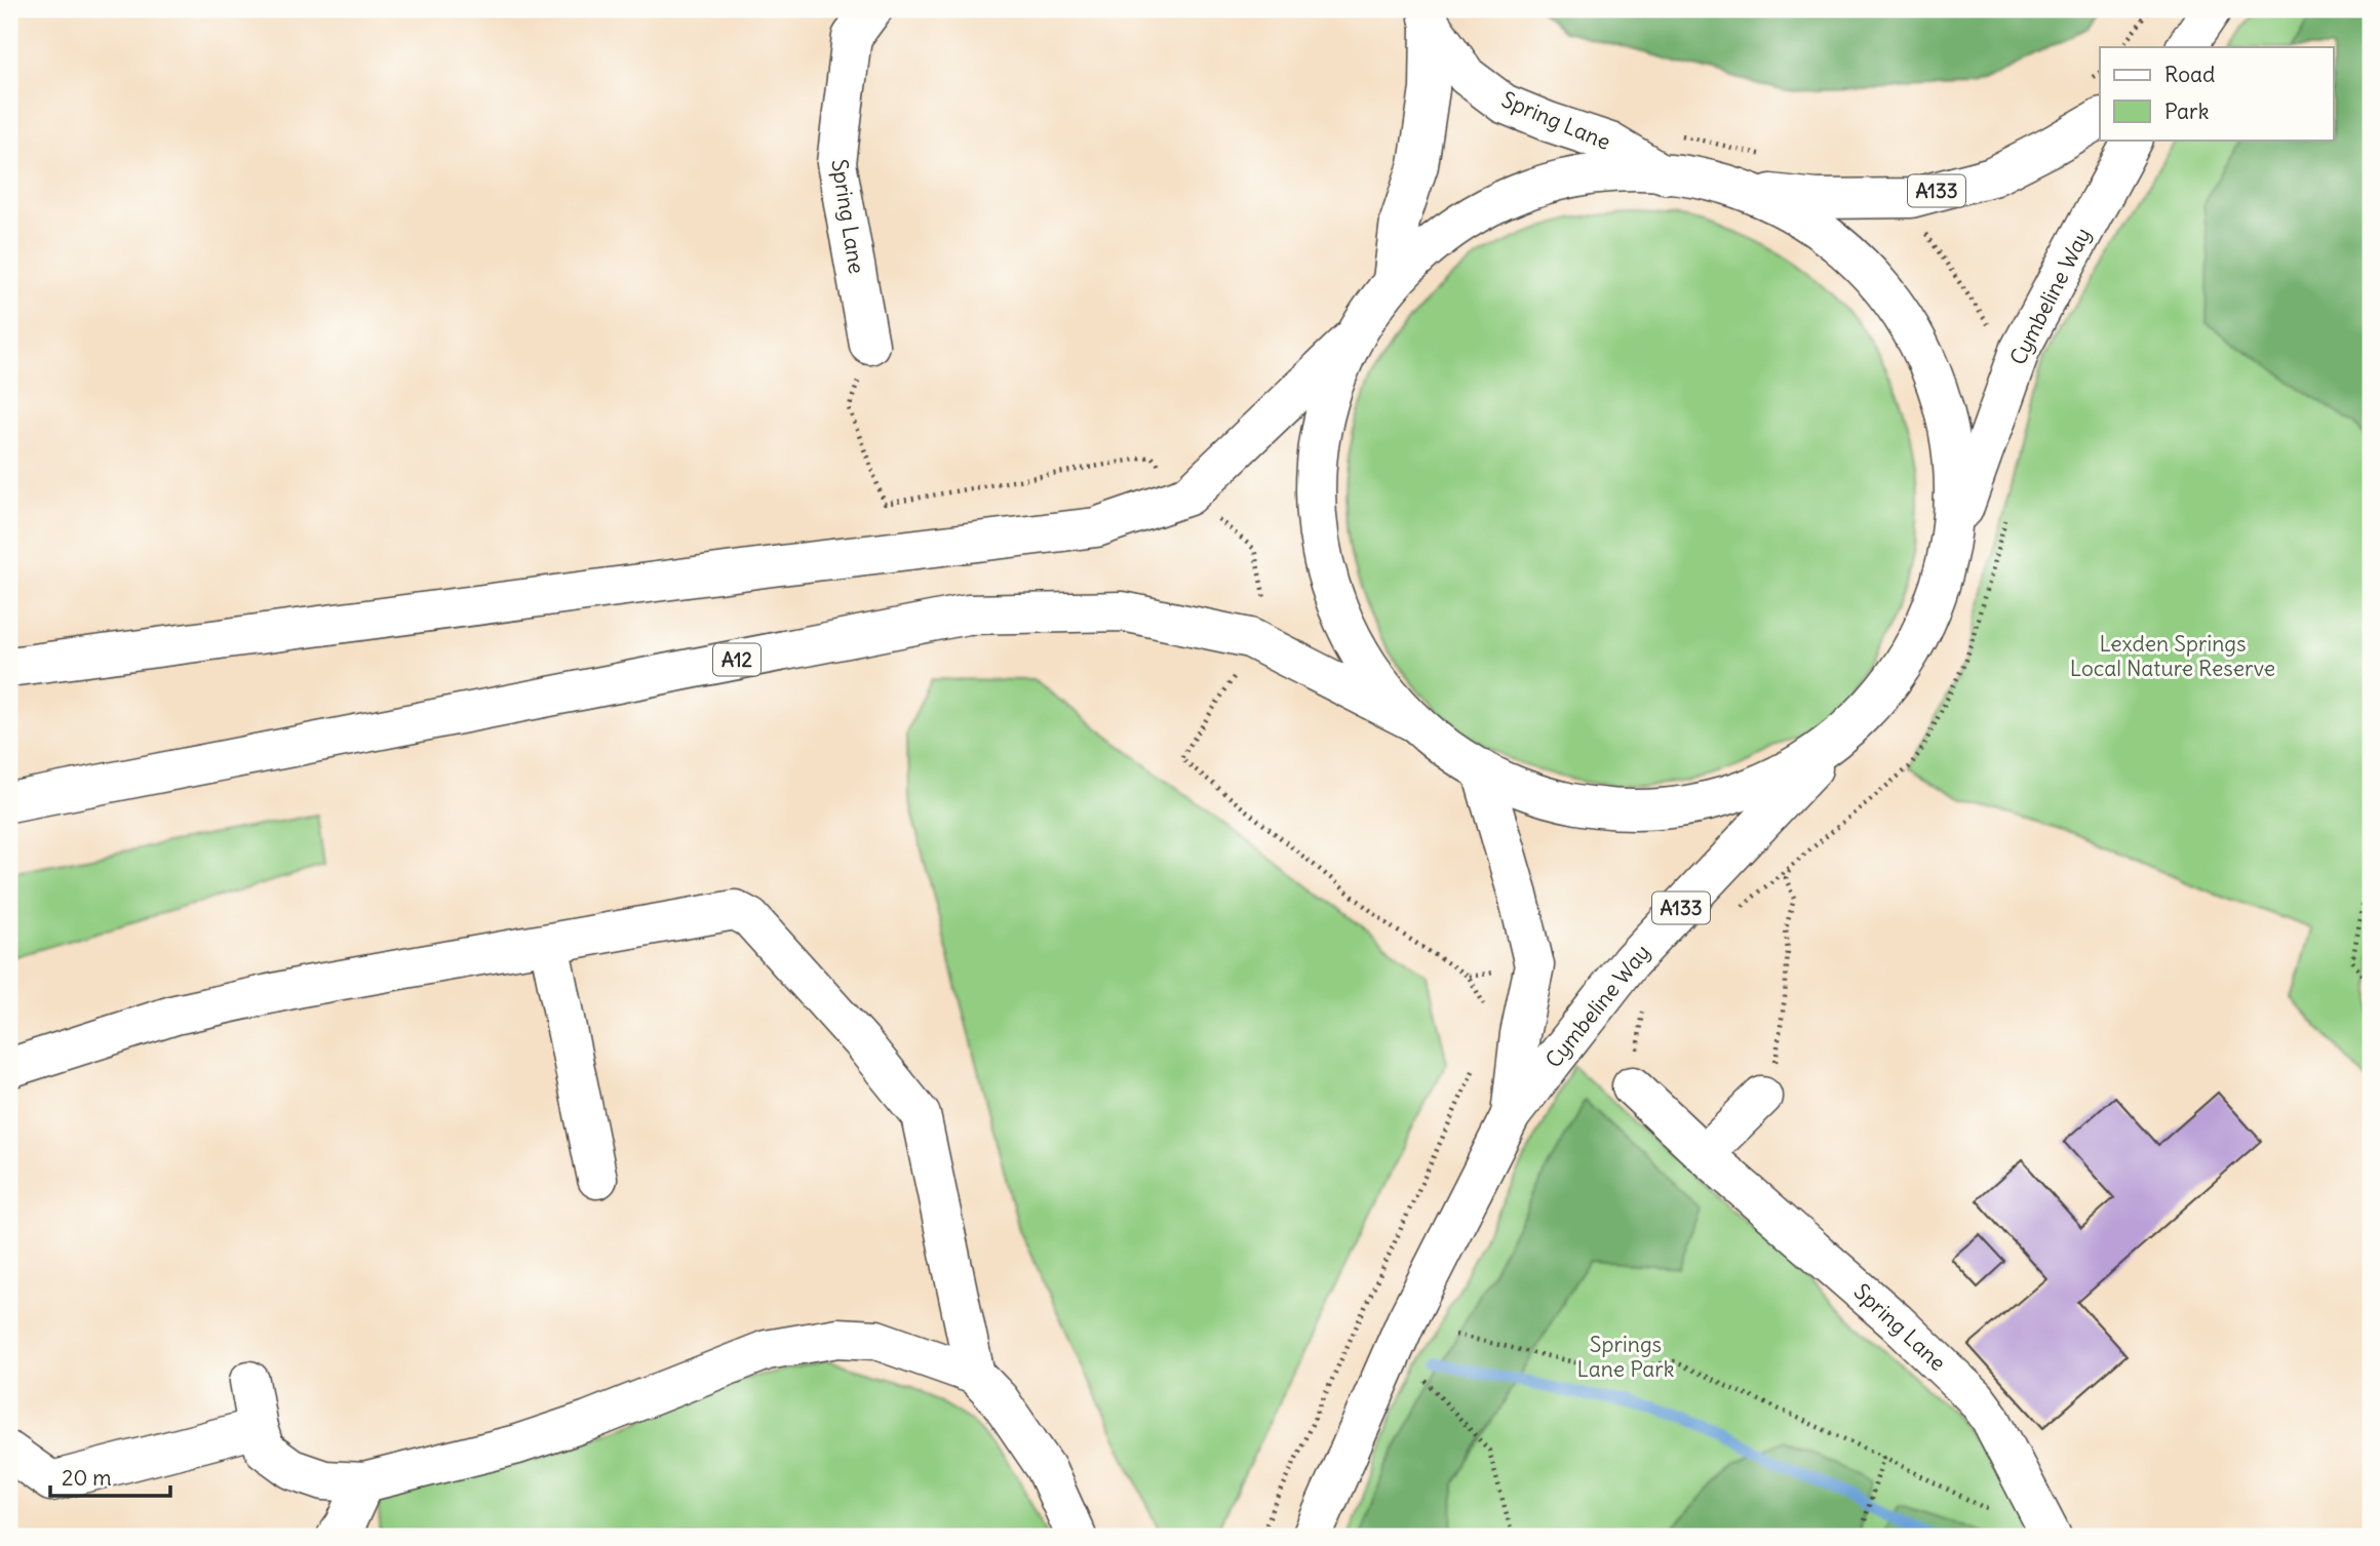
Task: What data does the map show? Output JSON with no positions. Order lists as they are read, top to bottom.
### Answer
{
  "streets": {
    "main road": [
      "Spring Lane",
      "A133",
      "Cymbeline Way",
      "A12"
    ]
  },
  "parks": ["Lexden Springs Local Nature Reserve", "Springs Lane Park"],
  "legend": ["Road", "Park"],
  "scale_bar": "20 m"
}
